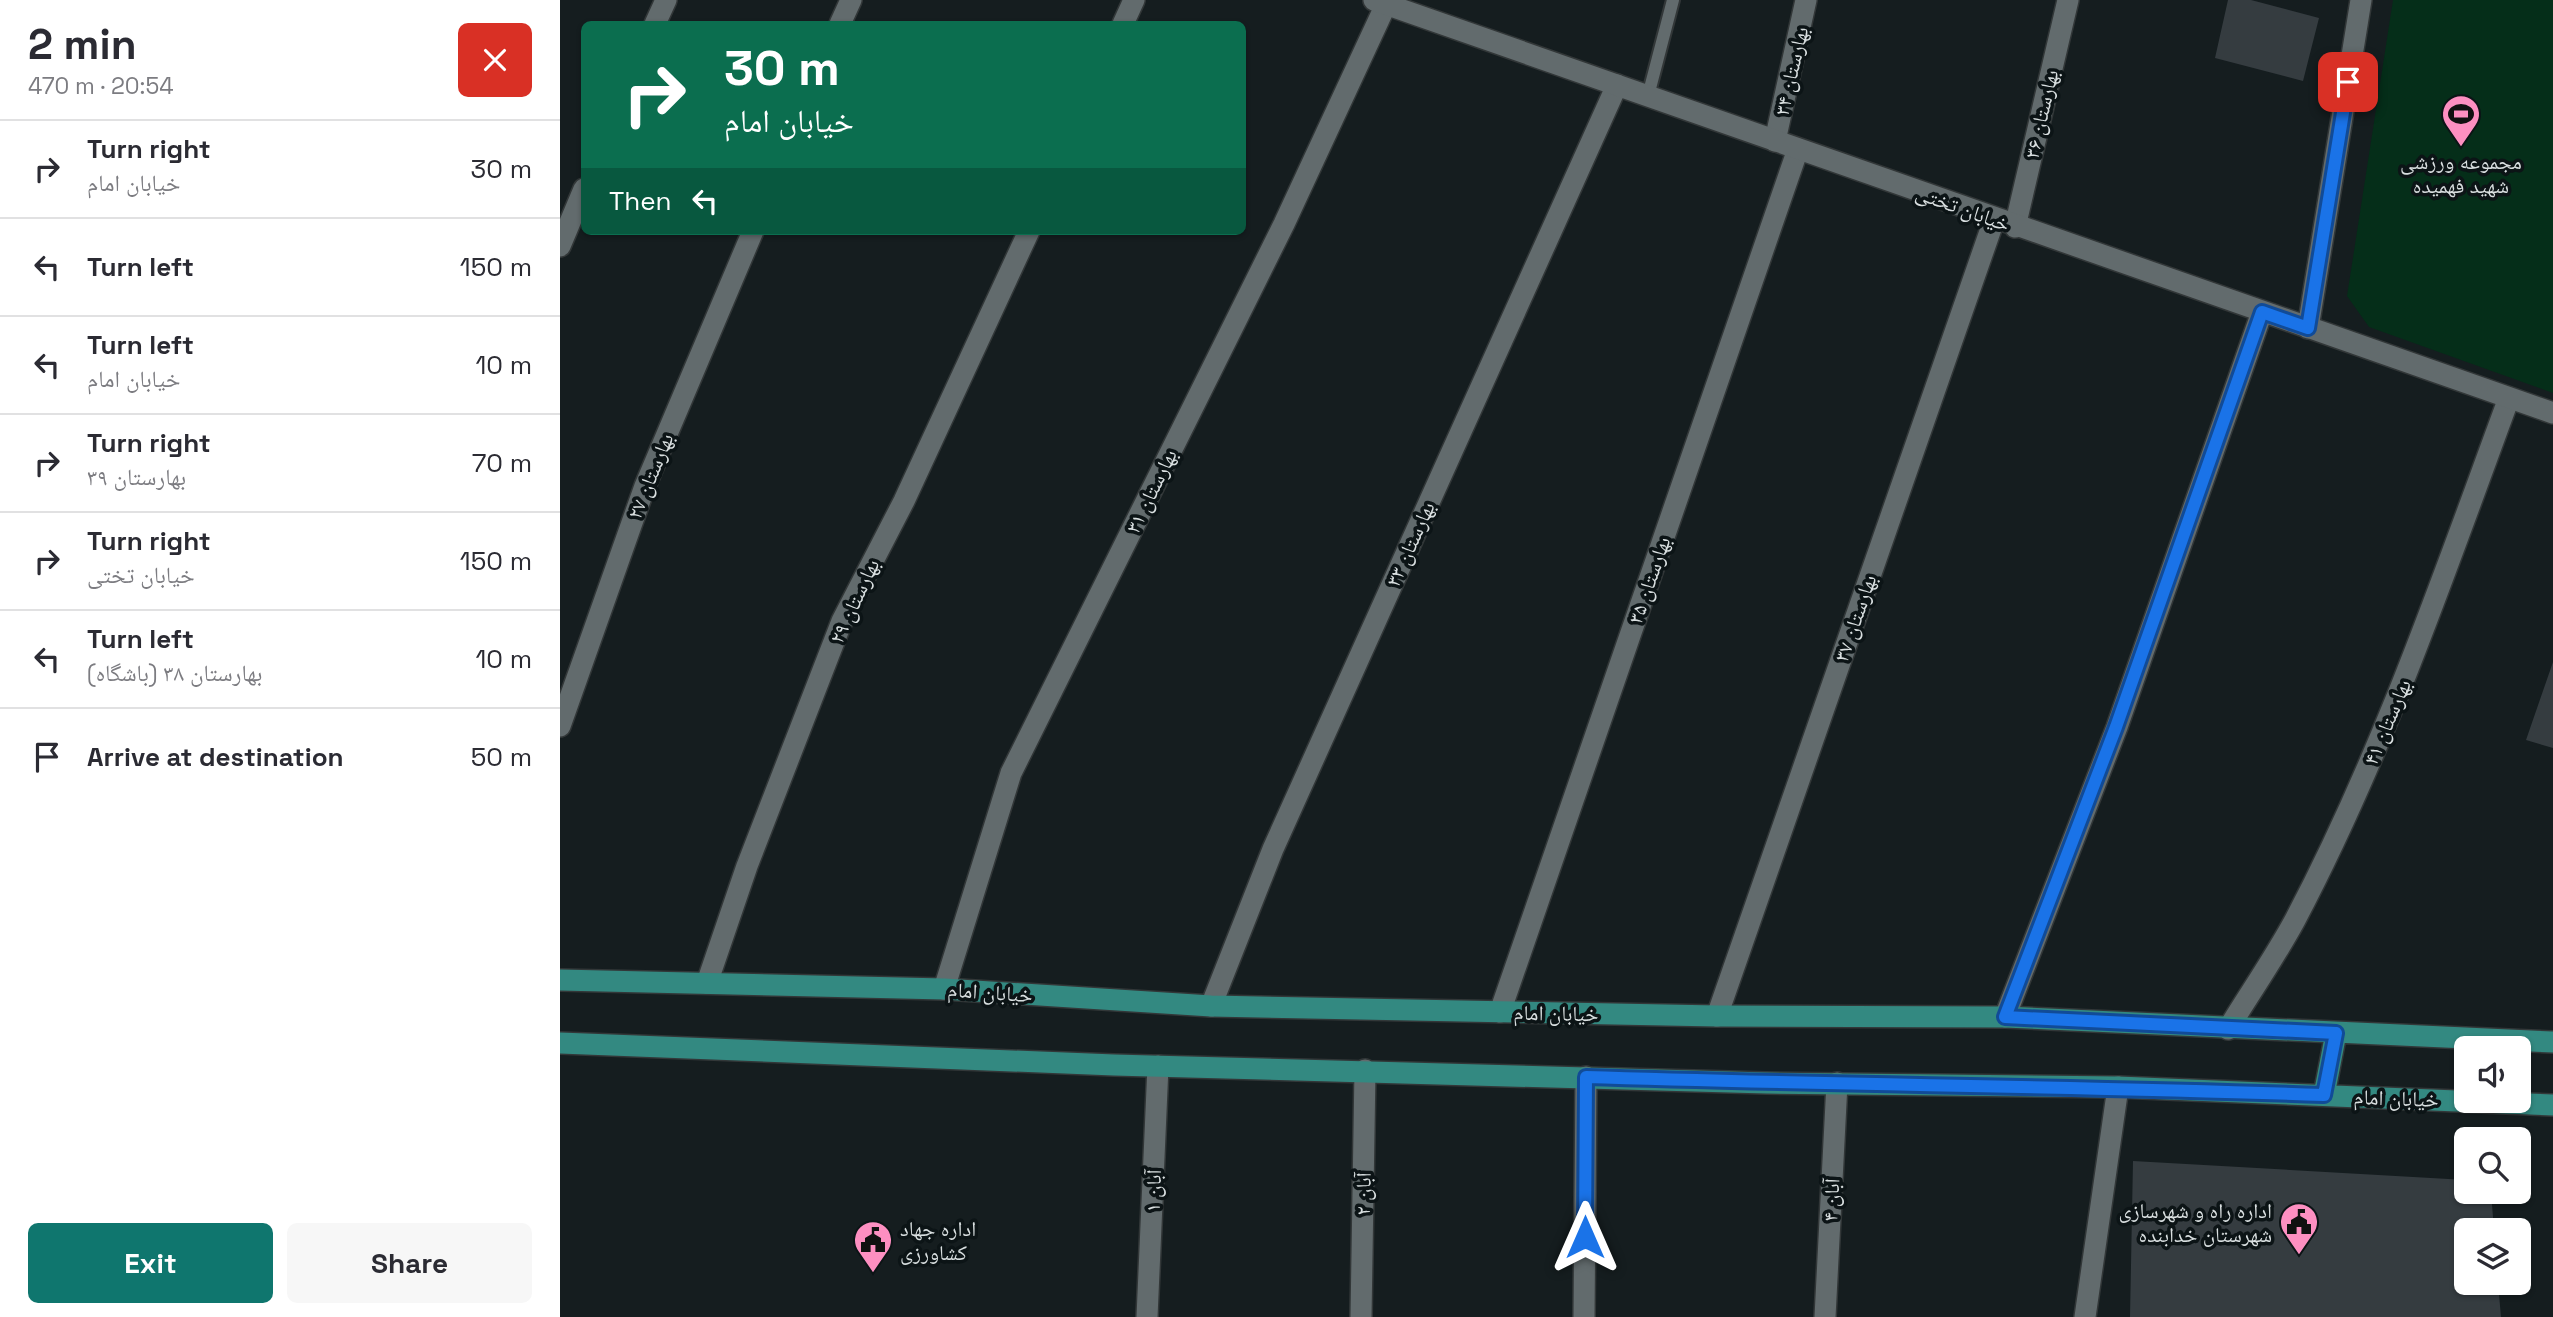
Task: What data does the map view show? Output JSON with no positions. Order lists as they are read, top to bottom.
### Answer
{
  "streets": {
    "main road": ["خیابان امام"],
    "street": [
      "بهارستان ۳۴",
      "بهارستان ۳۶",
      "خیابان تختی",
      "بهارستان ۲۷",
      "بهارستان ۳۱",
      "بهارستان ۳۳",
      "بهارستان ۳۵",
      "بهارستان ۲۹",
      "بهارستان ۳۷",
      "بهارستان ۴۱",
      "آبان ۱",
      "آبان ۲",
      "آبان ۴"
    ]
  },
  "crossings": [
    ["بهارستان ۳۴", "خیابان تختی"],
    ["بهارستان ۳۶", "خیابان تختی"],
    ["خیابان تختی", "بهارستان ۳۱"],
    ["خیابان تختی", "بهارستان ۳۳"],
    ["خیابان تختی", "بهارستان ۳۵"],
    ["خیابان تختی", "بهارستان ۳۷"],
    ["خیابان تختی", "بهارستان ۴۱"],
    ["بهارستان ۳۱", "خیابان امام"],
    ["بهارستان ۳۳", "خیابان امام"],
    ["بهارستان ۳۵", "خیابان امام"],
    ["بهارستان ۲۹", "خیابان امام"],
    ["بهارستان ۳۷", "خیابان امام"],
    ["بهارستان ۴۱", "خیابان امام"],
    ["خیابان امام", "آبان ۱"],
    ["خیابان امام", "آبان ۲"],
    ["خیابان امام", "آبان ۴"]
  ],
  "places": {
    "sports": ["مجموعه ورزشی شهید فهمیده"],
    "public building": ["اداره راه و شهرسازی شهرستان خدابنده", "اداره جهاد کشاورزی"]
  },
  "page": {
    "heading": ["2 min", "470 m · 20:54"],
    "turn": ["30 m", "خیابان امام"],
    "list": [
      {
        "name": "Turn right",
        "note": "خیابان امام",
        "value": "30 m"
      },
      {
        "name": "Turn left",
        "value": "150 m"
      },
      {
        "name": "Turn left",
        "note": "خیابان امام",
        "value": "10 m"
      },
      {
        "name": "Turn right",
        "note": "بهارستان ۳۹",
        "value": "70 m"
      },
      {
        "name": "Turn right",
        "note": "خیابان تختی",
        "value": "150 m"
      },
      {
        "name": "Turn left",
        "note": "بهارستان ۳۸ (باشگاه)",
        "value": "10 m"
      },
      {
        "name": "Arrive at destination",
        "value": "50 m"
      }
    ],
    "then": "Then",
    "buttons": ["Exit", "Share"]
  }
}
